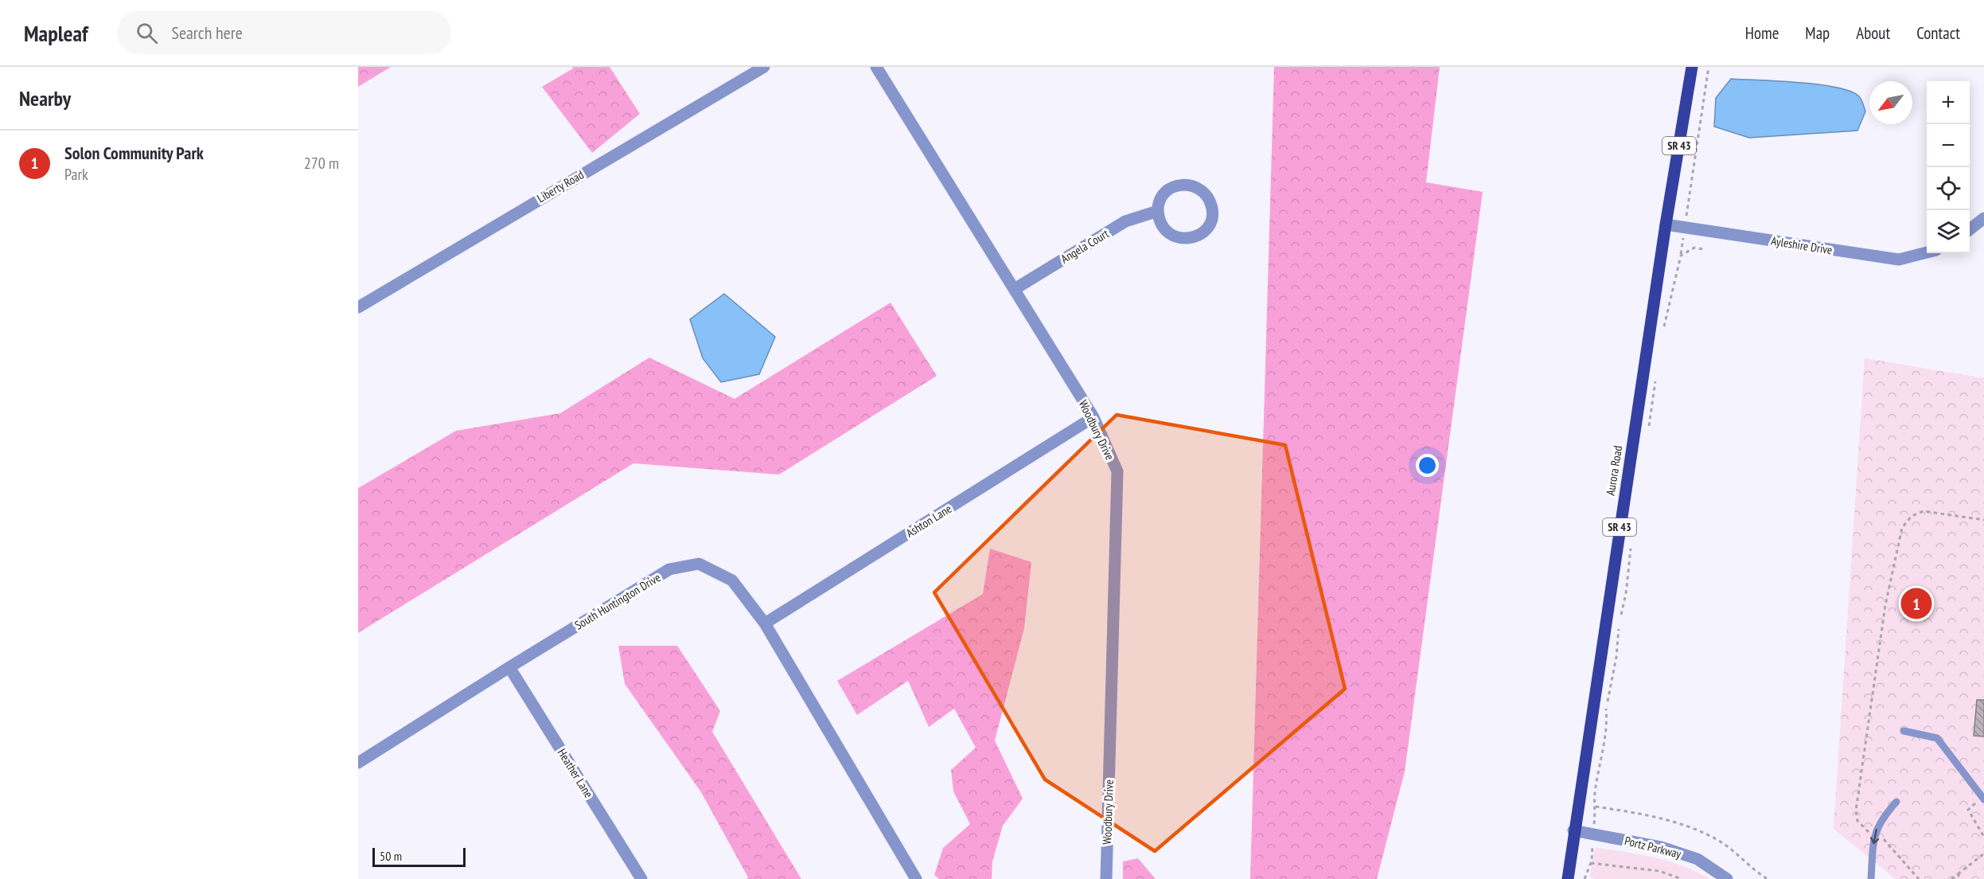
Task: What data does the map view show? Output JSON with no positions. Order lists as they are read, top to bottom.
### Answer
{
  "streets": {
    "main road": ["SR 43", "Aurora Road"],
    "street": [
      "Liberty Road",
      "Ayleshire Drive",
      "Angela Court",
      "Woodbury Drive",
      "Ashton Lane",
      "South Huntington Drive",
      "Heather Lane",
      "Portz Parkway"
    ]
  },
  "crossings": [
    ["Ayleshire Drive", "Aurora Road"],
    ["Angela Court", "Woodbury Drive"],
    ["Woodbury Drive", "Ashton Lane"],
    ["Aurora Road", "Portz Parkway"],
    ["Ashton Lane", "South Huntington Drive"],
    ["South Huntington Drive", "Heather Lane"]
  ],
  "scale_bar": "50 m",
  "north": "bottom left",
  "page": {
    "header": "Mapleaf",
    "search": "Search here",
    "nav": [
      "Home",
      "Map",
      "About",
      "Contact"
    ],
    "heading": "Nearby",
    "map_buttons": ["+", "−"],
    "list": [
      {
        "mark": "1",
        "name": "Solon Community Park",
        "note": "Park",
        "value": "270 m"
      }
    ],
    "pins": "1",
    "scale": "50 m"
  }
}
